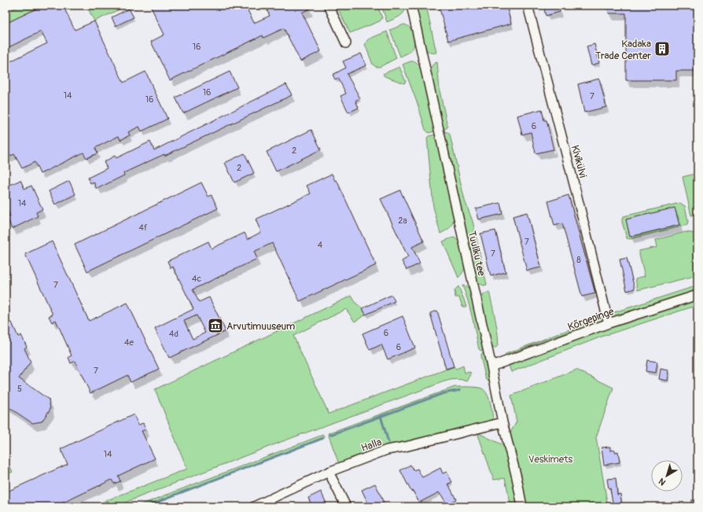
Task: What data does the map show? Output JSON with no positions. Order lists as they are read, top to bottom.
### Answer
{
  "streets": {
    "street": [
      "Kivikülvi",
      "Tuuliku tee",
      "Kõrgepinge",
      "Halla"
    ]
  },
  "crossings": [
    ["Kivikülvi", "Kõrgepinge"],
    ["Tuuliku tee", "Kõrgepinge"],
    ["Tuuliku tee", "Halla"]
  ],
  "parks": ["Veskimets"],
  "places": {
    "building": ["Kadaka Trade Center"],
    "museum": ["Arvutimuuseum"]
  },
  "house_numbers": [
    "16",
    "16",
    "14",
    "7",
    "16",
    "6",
    "2",
    "2",
    "14",
    "2a",
    "4f",
    "7",
    "4",
    "7",
    "8",
    "4c",
    "7",
    "6",
    "4d",
    "4e",
    "6",
    "7",
    "5",
    "14"
  ],
  "north": "bottom left"
}
